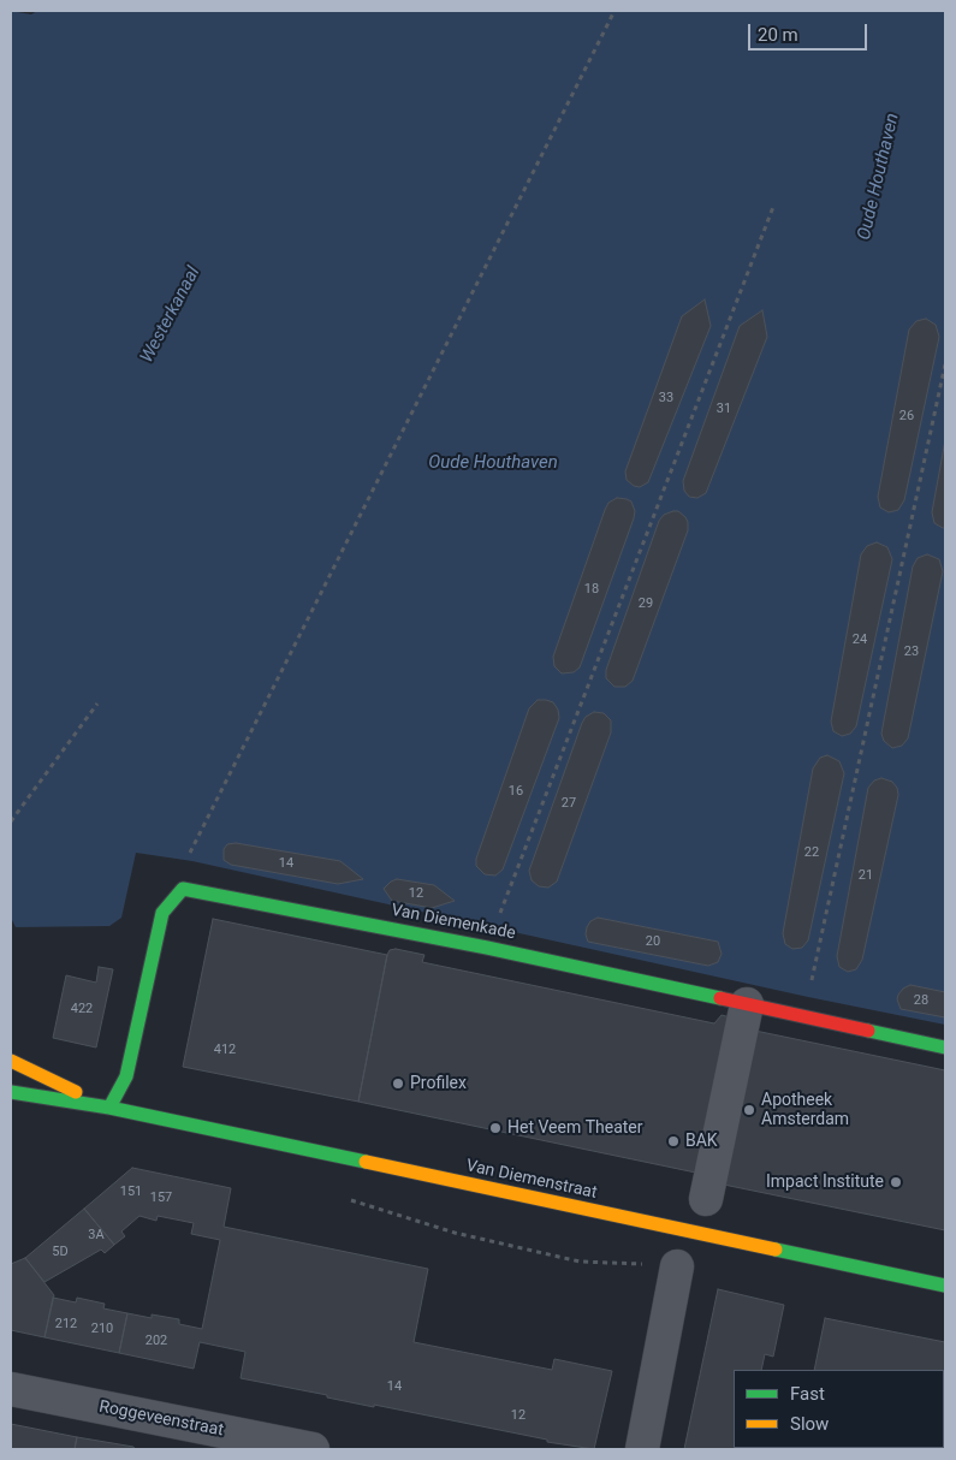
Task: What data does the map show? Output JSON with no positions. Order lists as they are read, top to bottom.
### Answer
{
  "streets": {
    "main road": ["Van Diemenkade", "Van Diemenstraat"],
    "street": ["Roggeveenstraat"]
  },
  "water": ["Oude Houthaven", "Westerkanaal"],
  "places": [
    "Profilex",
    "Apotheek Amsterdam",
    "Het Veem Theater",
    "BAK",
    "Impact Institute"
  ],
  "house_numbers": [
    "33",
    "31",
    "26",
    "18",
    "29",
    "24",
    "23",
    "16",
    "27",
    "22",
    "14",
    "21",
    "12",
    "20",
    "28",
    "422",
    "412",
    "151",
    "157",
    "3A",
    "5D",
    "212",
    "210",
    "202",
    "14",
    "12"
  ],
  "legend": ["Fast", "Slow"],
  "scale_bar": "20 m"
}
